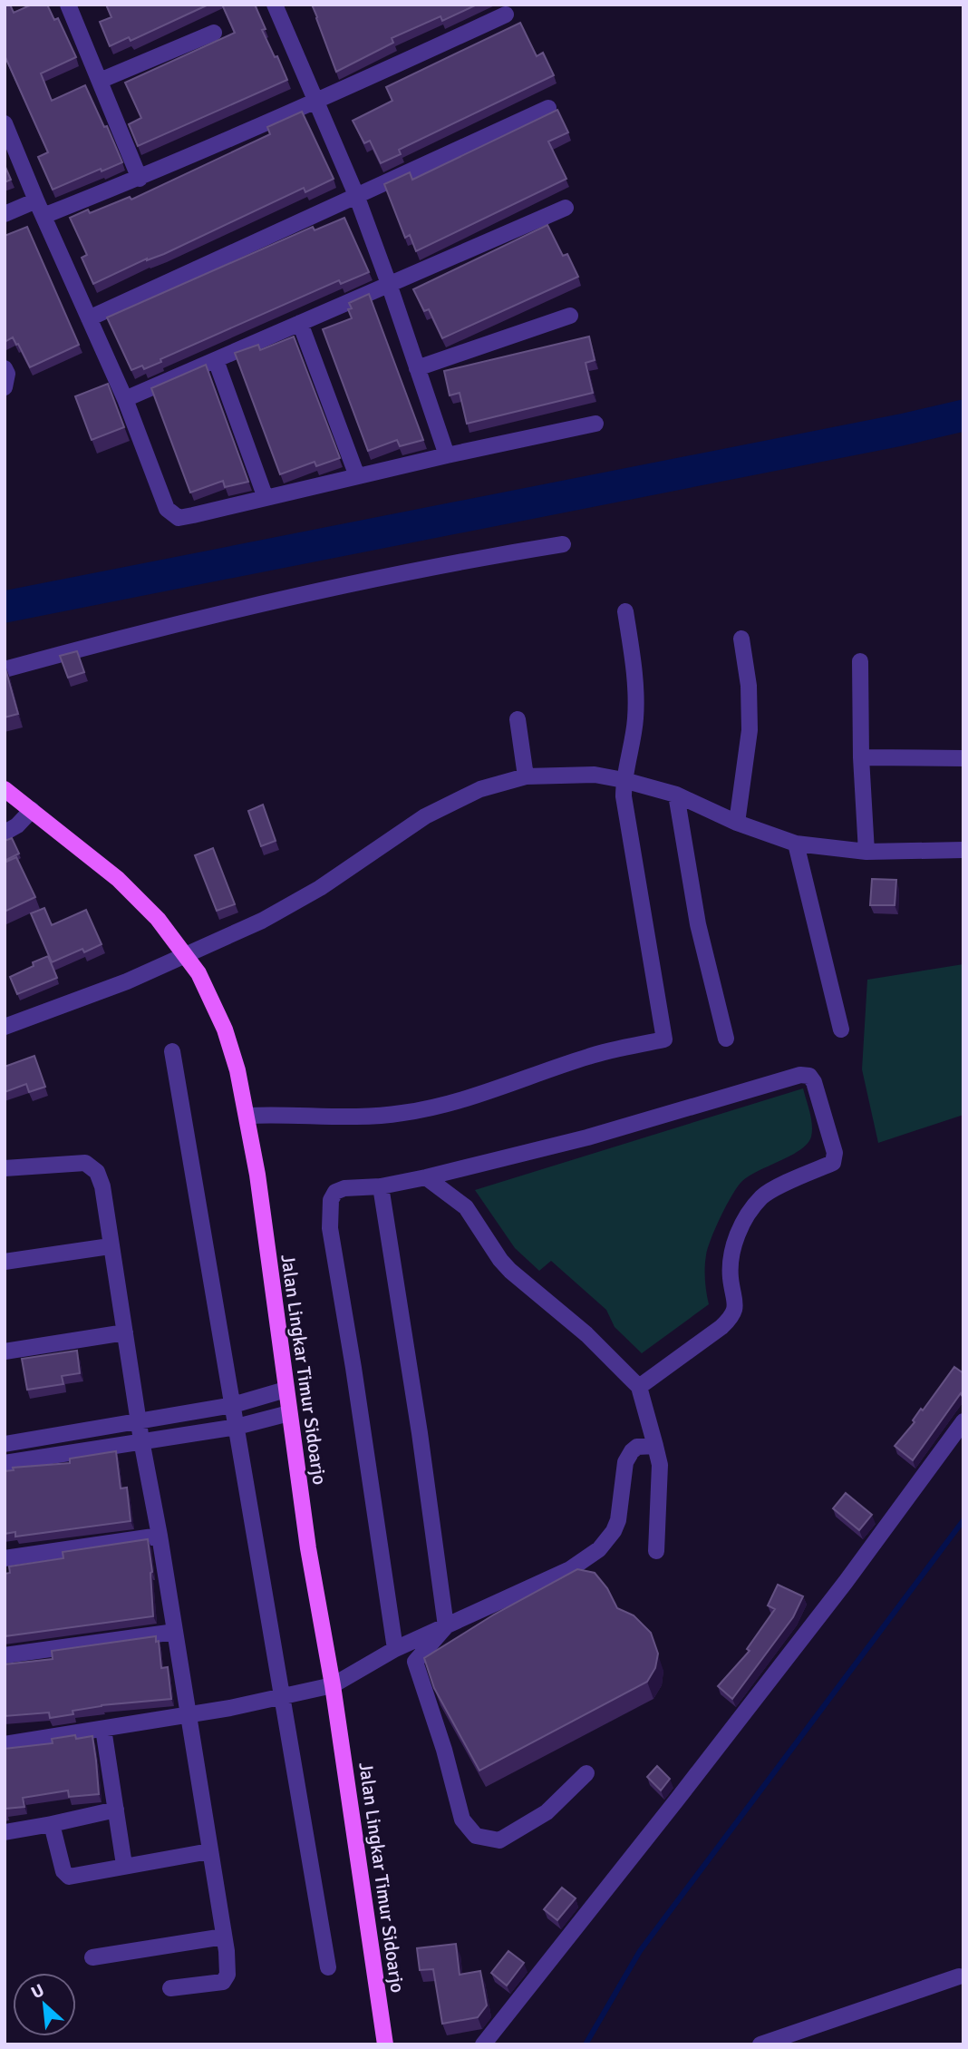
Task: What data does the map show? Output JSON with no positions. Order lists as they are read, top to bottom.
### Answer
{
  "streets": {
    "main road": ["Jalan Lingkar Timur Sidoarjo"]
  },
  "north": "top left"
}
